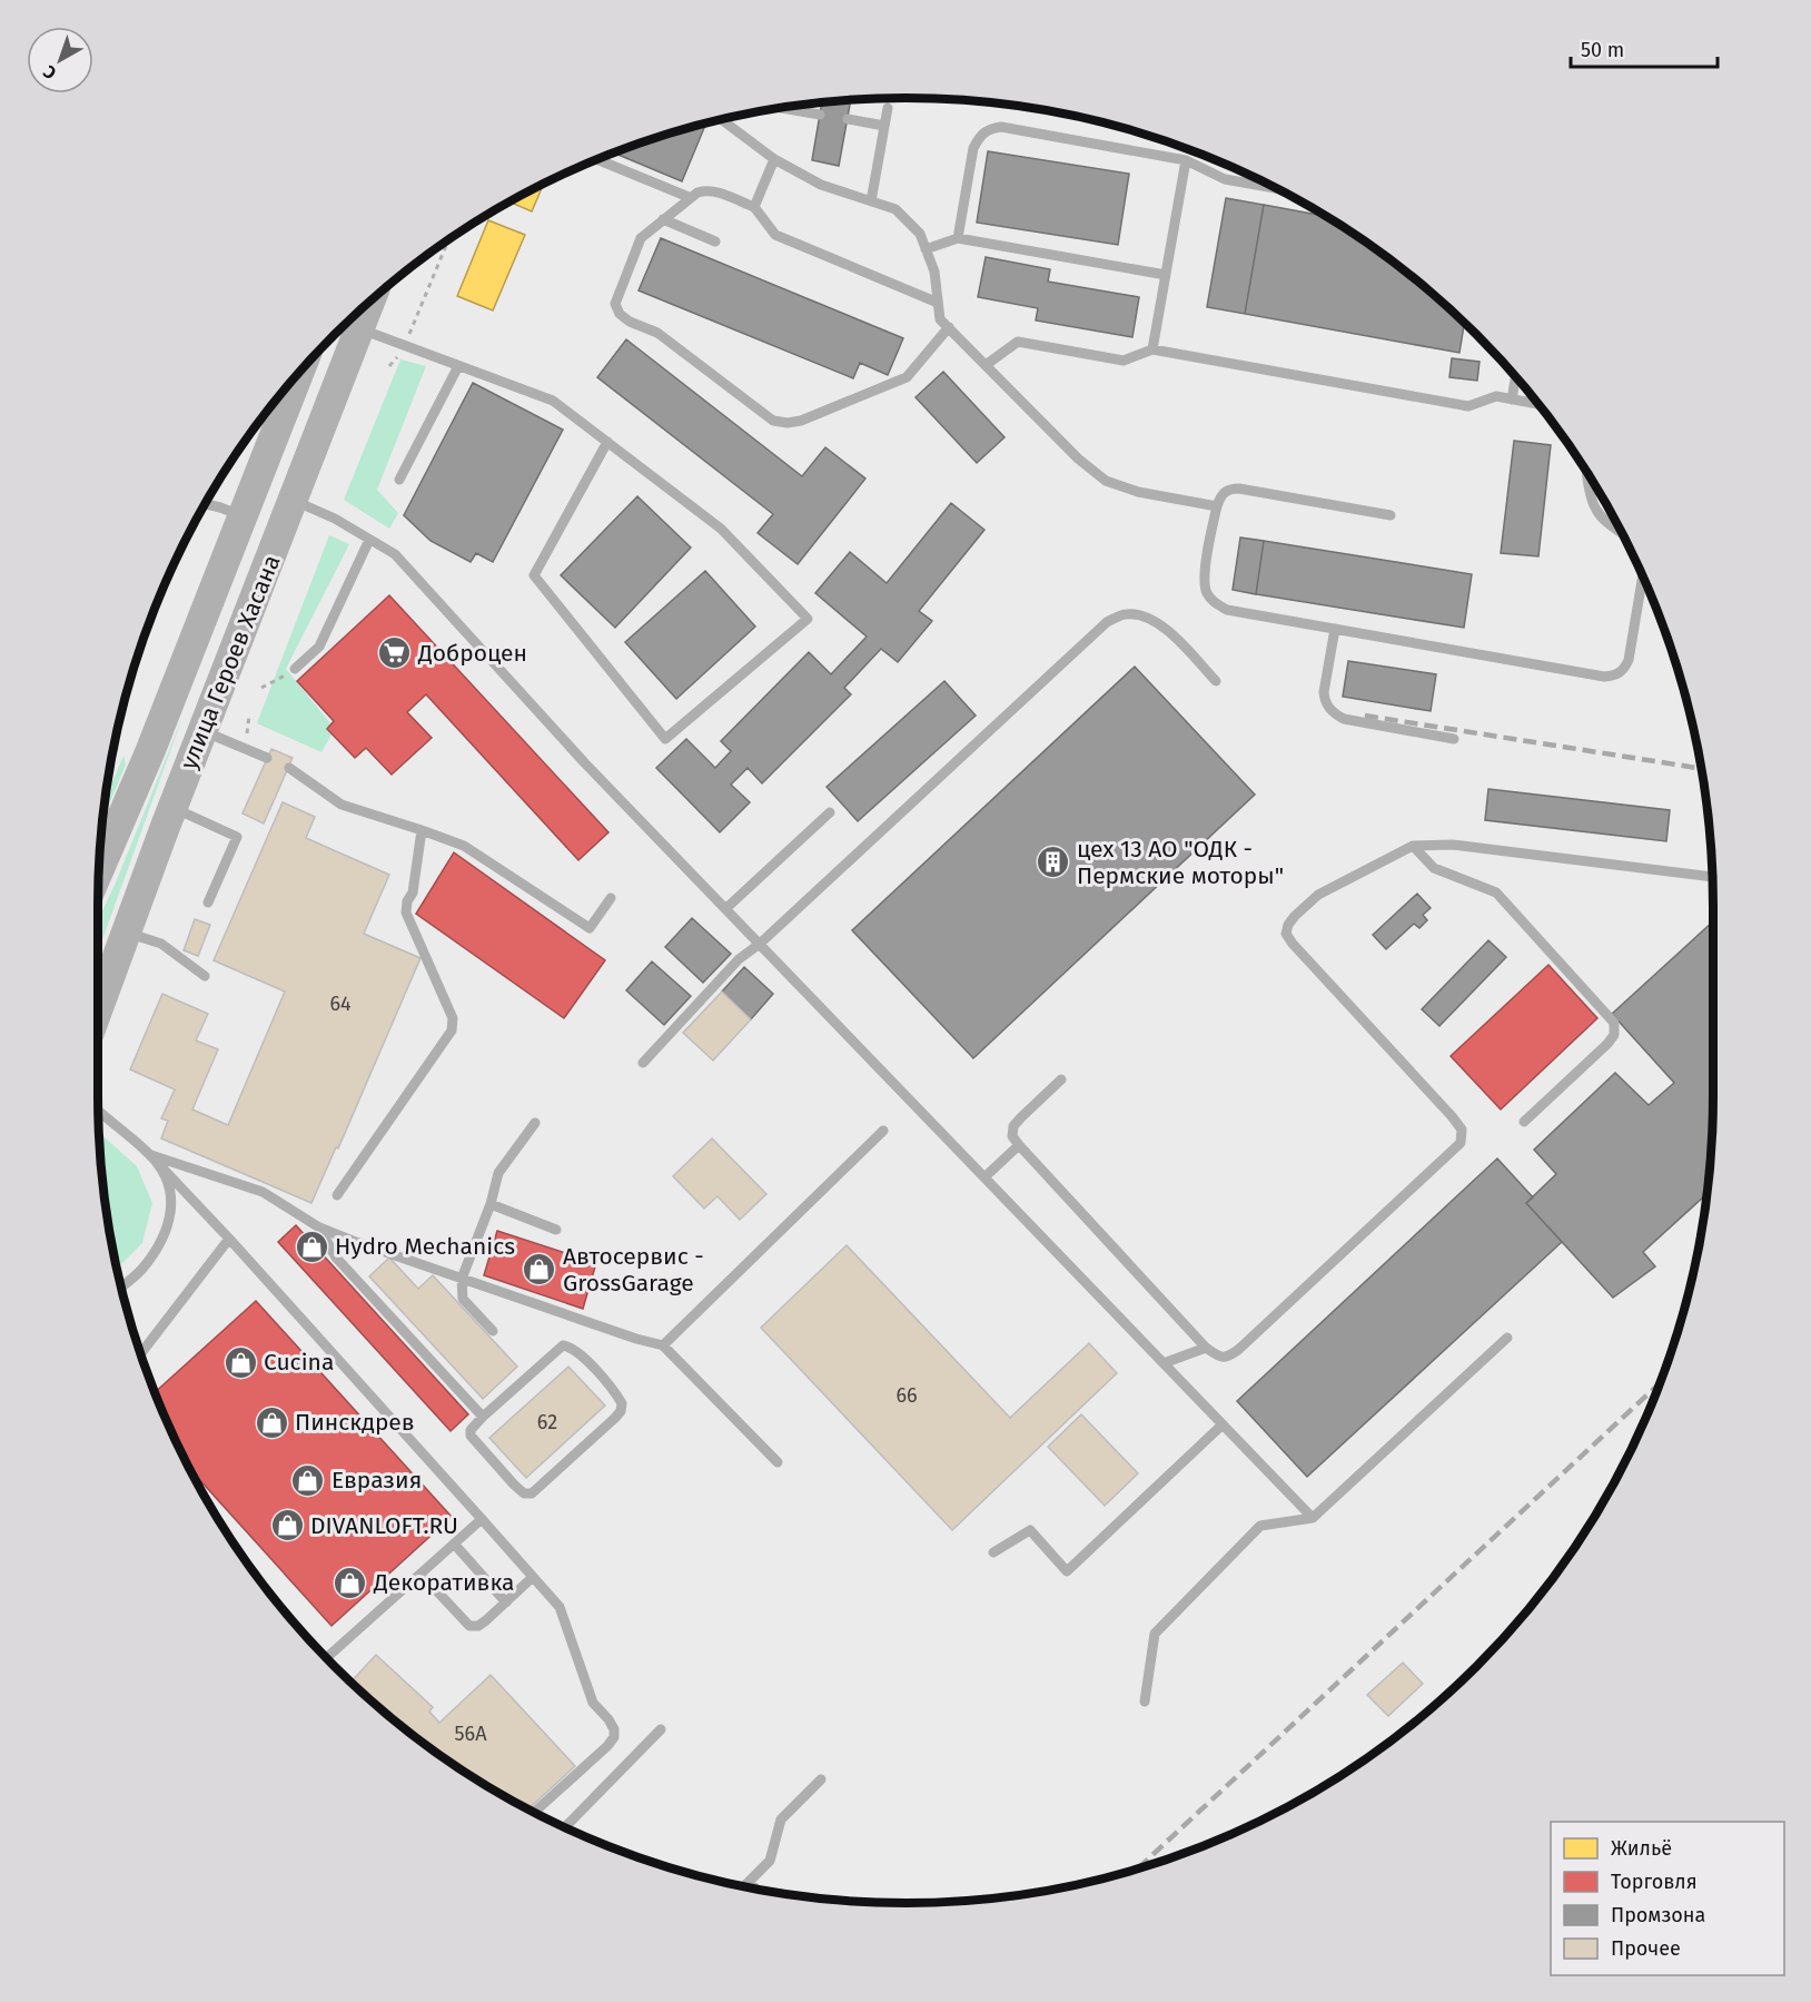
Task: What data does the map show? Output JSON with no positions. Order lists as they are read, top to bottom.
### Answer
{
  "streets": {
    "main road": ["улица Героев Хасана"]
  },
  "places": {
    "supermarket": ["Доброцен"],
    "building": ["цех 13 АО \"ОДК - Пермские моторы\""],
    "shop": [
      "Hydro Mechanics",
      "Автосервис - GrossGarage",
      "Cucina",
      "Пинскдрев",
      "Евразия",
      "DIVANLOFT.RU",
      "Декоративка"
    ]
  },
  "house_numbers": [
    "64",
    "66",
    "62",
    "56А"
  ],
  "legend": [
    "Жильё",
    "Торговля",
    "Промзона",
    "Прочее"
  ],
  "scale_bar": "50 m",
  "north": "bottom left"
}
